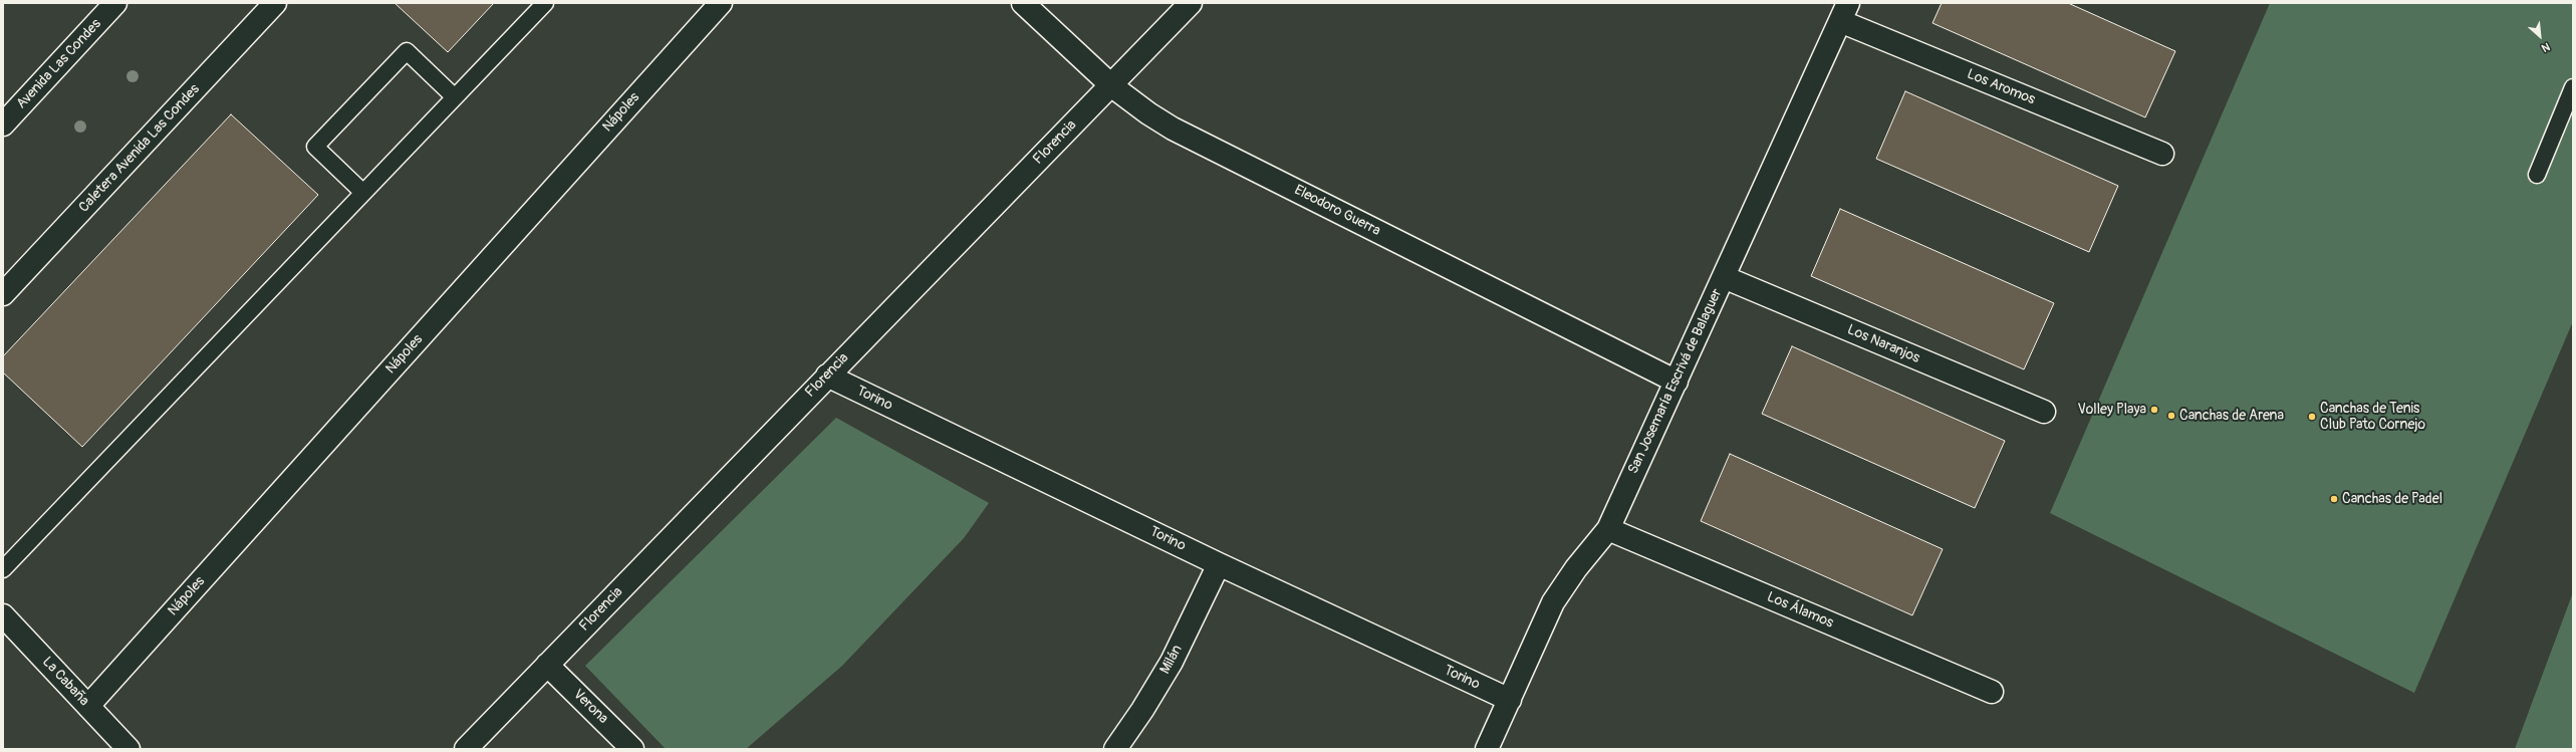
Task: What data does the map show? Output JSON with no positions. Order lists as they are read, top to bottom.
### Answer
{
  "streets": {
    "street": [
      "Avenida Las Condes",
      "Los Aromos",
      "Nápoles",
      "Florencia",
      "Caletera Avenida Las Condes",
      "Eleodoro Guerra",
      "Los Naranjos",
      "San Josemaría Escrivá de Balaguer",
      "Torino",
      "Los Álamos",
      "Milán",
      "La Cabaña",
      "Verona"
    ]
  },
  "crossings": [
    ["Los Aromos", "San Josemaría Escrivá de Balaguer"],
    ["Nápoles", "La Cabaña"],
    ["Florencia", "Eleodoro Guerra"],
    ["Florencia", "Torino"],
    ["Florencia", "Verona"],
    ["Eleodoro Guerra", "San Josemaría Escrivá de Balaguer"],
    ["Los Naranjos", "San Josemaría Escrivá de Balaguer"],
    ["San Josemaría Escrivá de Balaguer", "Torino"],
    ["San Josemaría Escrivá de Balaguer", "Los Álamos"],
    ["Torino", "Milán"]
  ],
  "places": [
    "Volley Playa",
    "Canchas de Arena",
    "Canchas de Tenis Club Pato Cornejo",
    "Canchas de Padel"
  ],
  "north": "bottom right"
}
